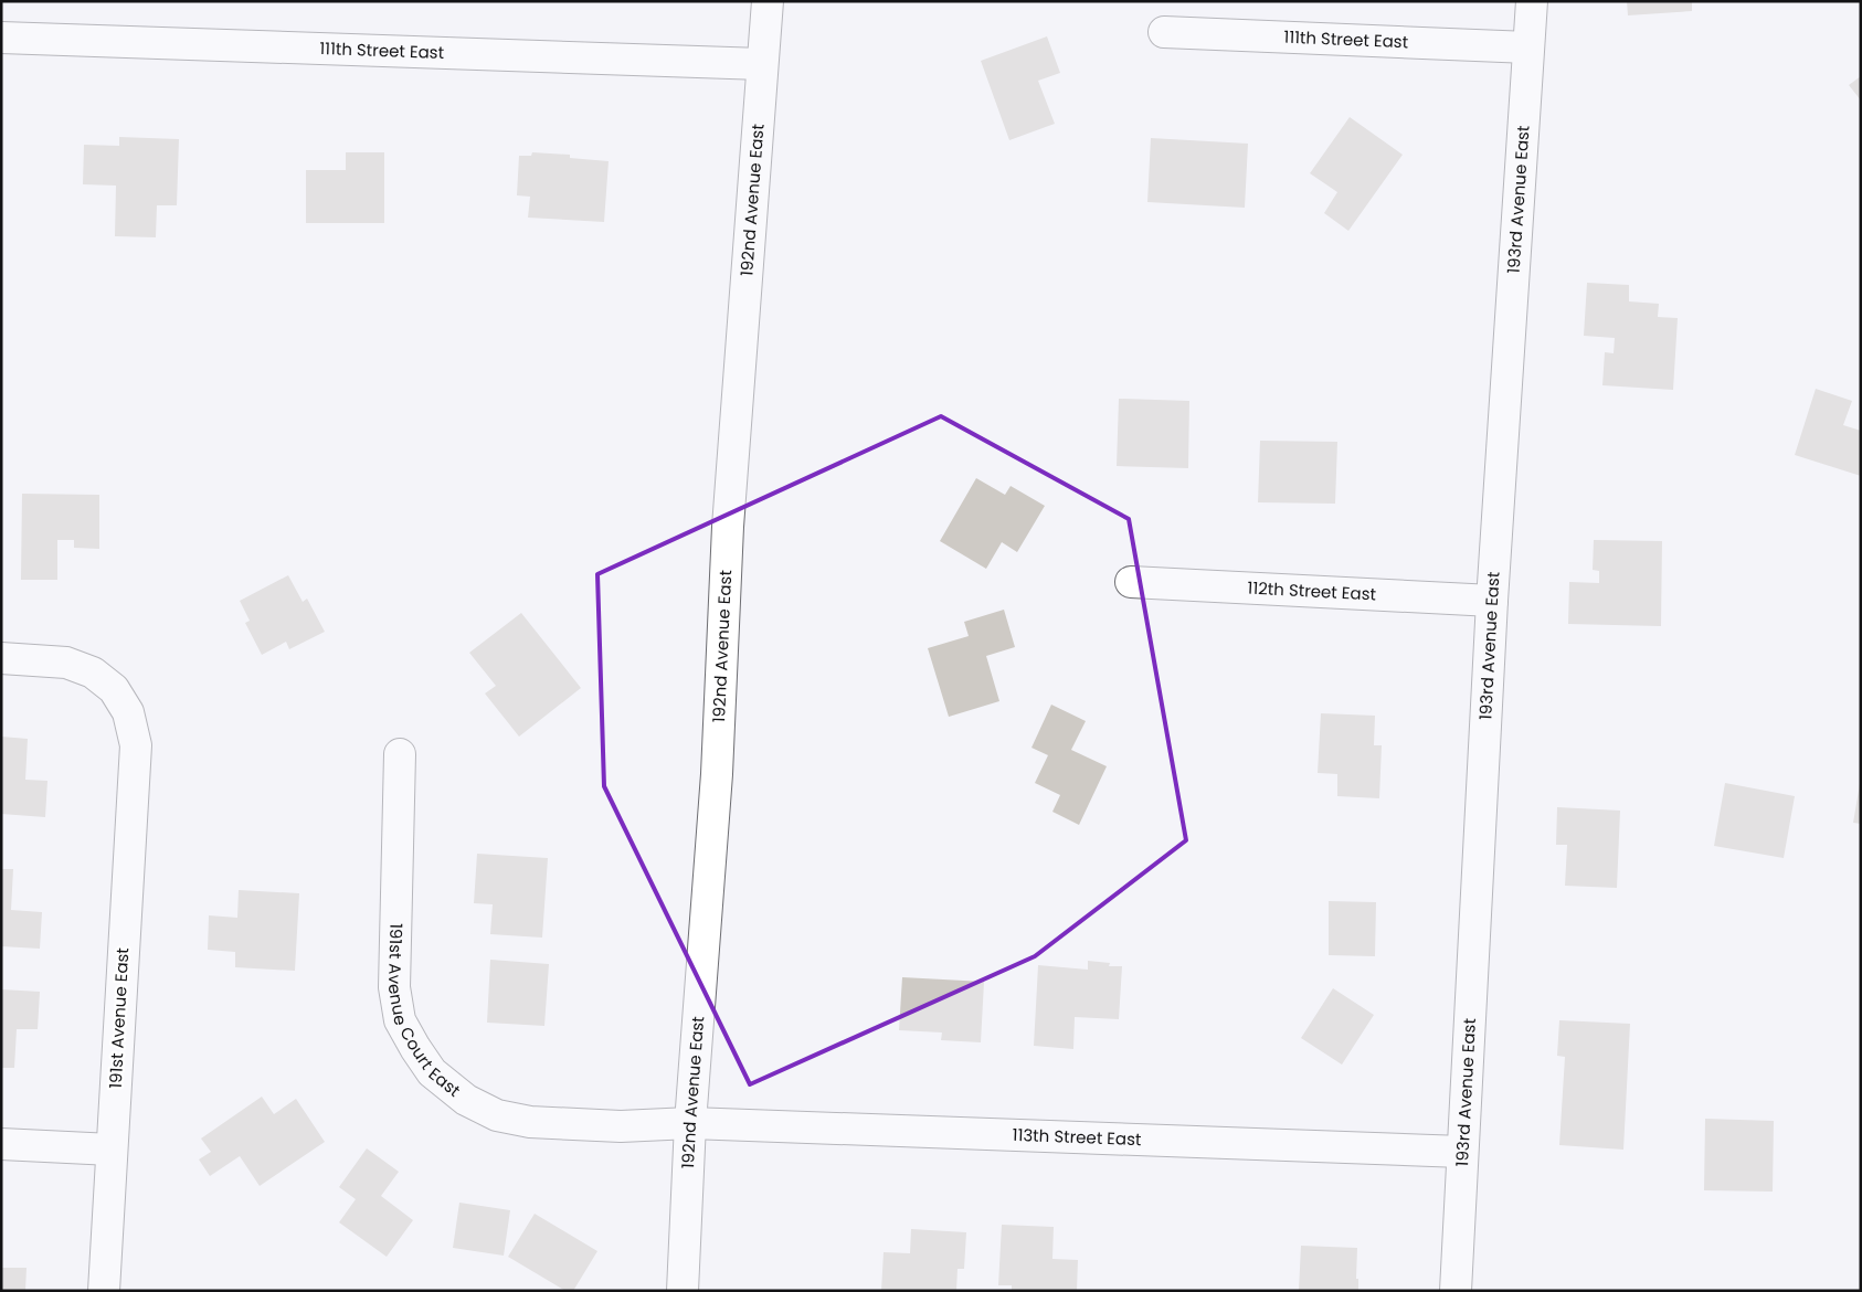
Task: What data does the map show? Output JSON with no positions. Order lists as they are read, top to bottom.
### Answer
{
  "streets": {
    "street": [
      "111th Street East",
      "192nd Avenue East",
      "193rd Avenue East",
      "112th Street East",
      "191st Avenue Court East",
      "191st Avenue East",
      "113th Street East"
    ]
  },
  "crossings": [
    ["111th Street East", "192nd Avenue East"],
    ["111th Street East", "193rd Avenue East"],
    ["192nd Avenue East", "191st Avenue Court East"],
    ["192nd Avenue East", "113th Street East"],
    ["193rd Avenue East", "112th Street East"],
    ["193rd Avenue East", "113th Street East"],
    ["191st Avenue Court East", "113th Street East"]
  ]
}
